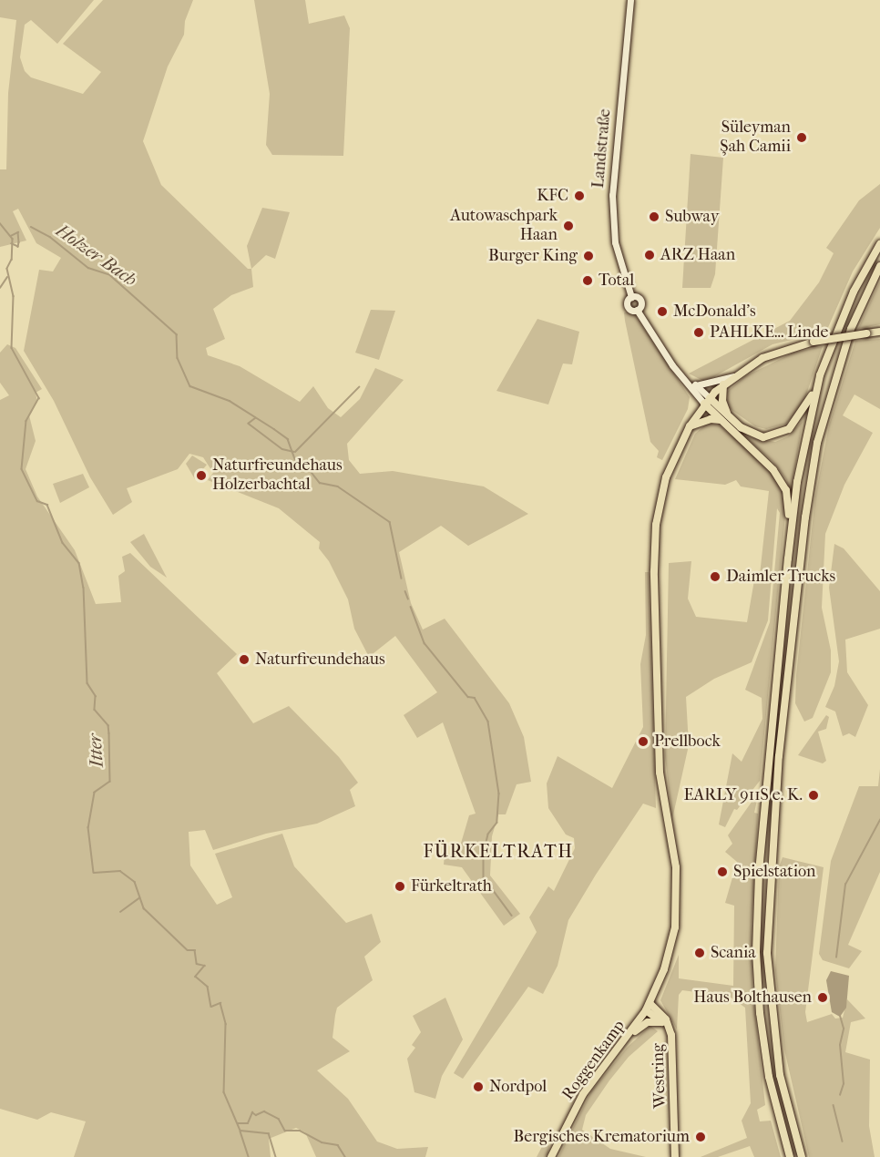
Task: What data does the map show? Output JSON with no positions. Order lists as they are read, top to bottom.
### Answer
{
  "streets": {
    "main road": ["Landstraße", "Roggenkamp", "Westring"]
  },
  "crossings": [
    ["Roggenkamp", "Westring"]
  ],
  "districts": ["FÜRKELTRATH"],
  "water": ["Holzer Bach", "Itter"],
  "places": [
    "Süleyman Şah Camii",
    "KFC",
    "Subway",
    "Autowaschpark Haan",
    "ARZ Haan",
    "Burger King",
    "Total",
    "McDonald's",
    "PAHLKE... Linde",
    "Naturfreundehaus Holzerbachtal",
    "Daimler Trucks",
    "Naturfreundehaus",
    "Prellbock",
    "EARLY 911S e. K.",
    "Spielstation",
    "Fürkeltrath",
    "Scania",
    "Haus Bolthausen",
    "Nordpol",
    "Bergisches Krematorium"
  ]
}
